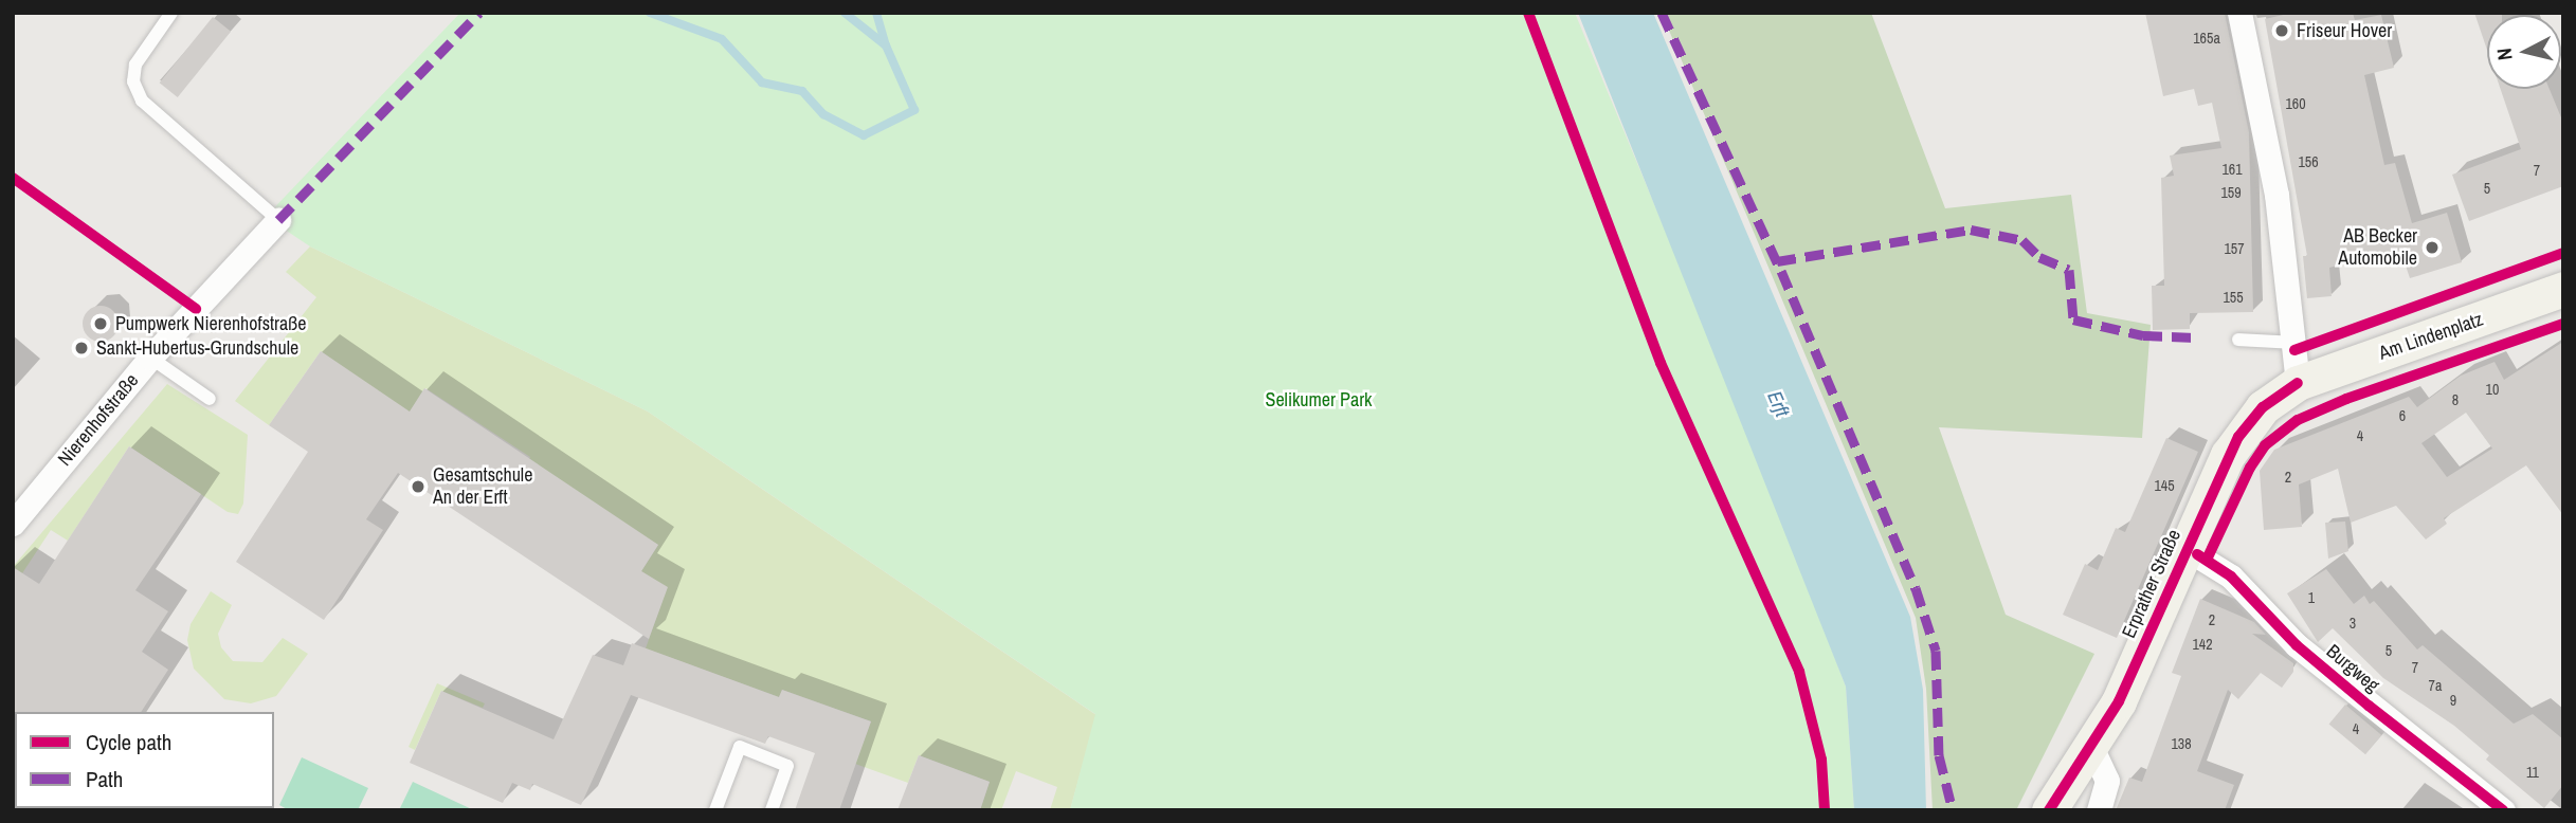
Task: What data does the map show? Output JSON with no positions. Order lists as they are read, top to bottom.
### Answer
{
  "streets": {
    "main road": ["Am Lindenplatz", "Erprather Straße"],
    "street": ["Nierenhofstraße", "Burgweg"]
  },
  "crossings": [
    ["Am Lindenplatz", "Erprather Straße"],
    ["Erprather Straße", "Burgweg"]
  ],
  "water": ["Erft"],
  "parks": ["Selikumer Park"],
  "places": [
    "Friseur Hover",
    "AB Becker Automobile",
    "Pumpwerk Nierenhofstraße",
    "Sankt-Hubertus-Grundschule",
    "Gesamtschule An der Erft"
  ],
  "house_numbers": [
    "165a",
    "160",
    "156",
    "161",
    "7",
    "5",
    "159",
    "157",
    "155",
    "10",
    "8",
    "6",
    "4",
    "2",
    "145",
    "1",
    "2",
    "3",
    "142",
    "5",
    "7",
    "7a",
    "9",
    "4",
    "138",
    "11"
  ],
  "legend": ["Cycle path", "Path"],
  "north": "left"
}
